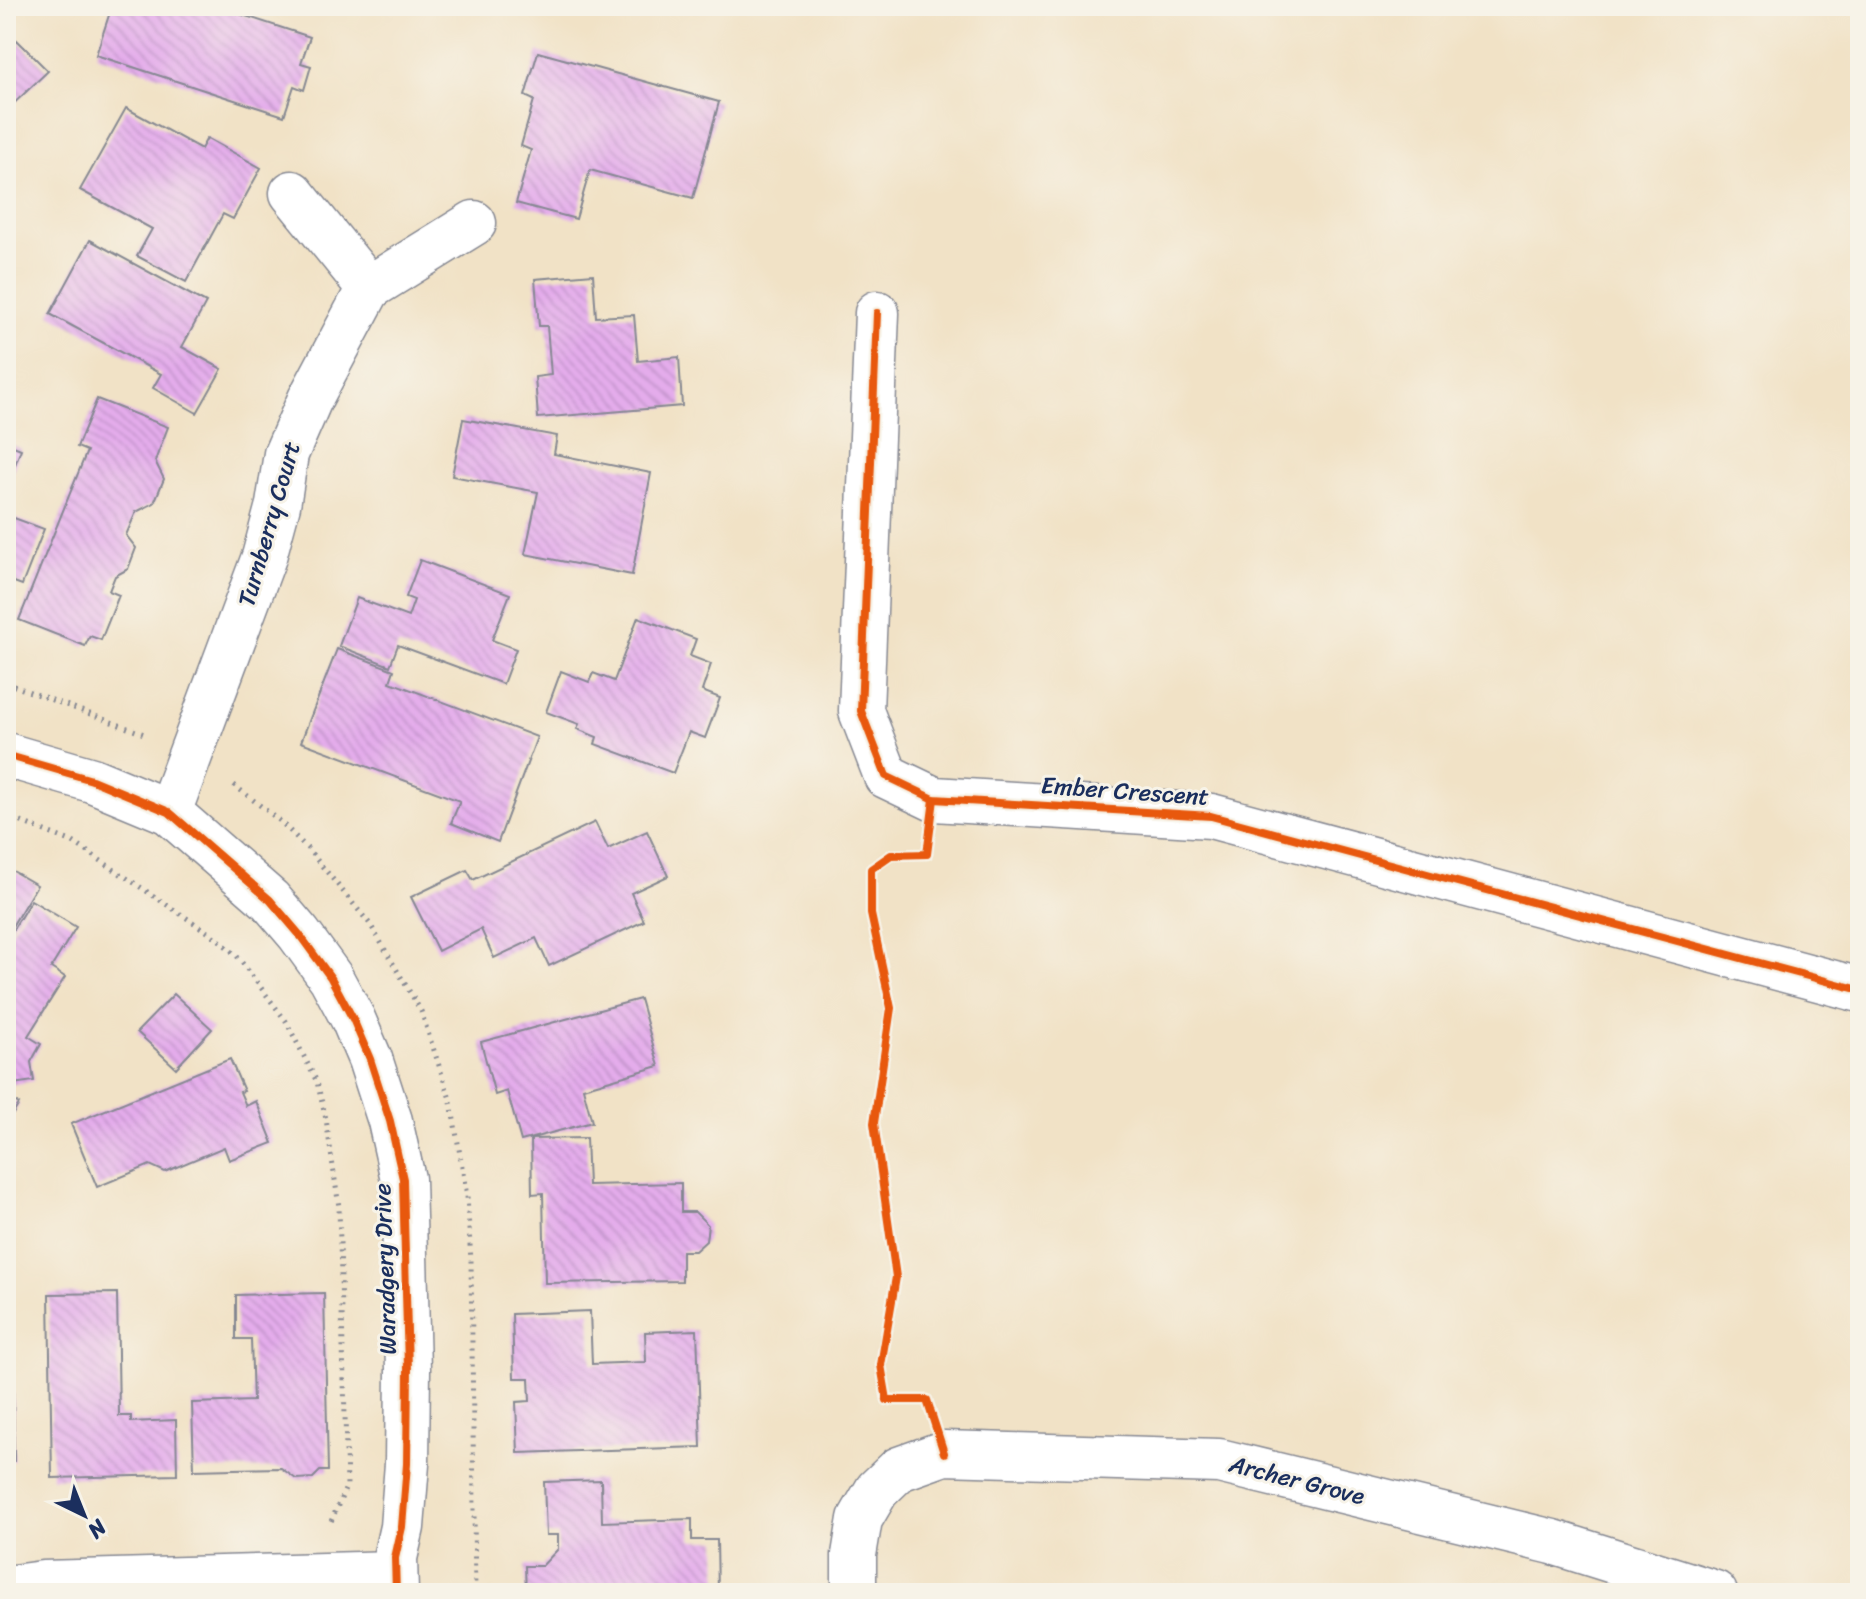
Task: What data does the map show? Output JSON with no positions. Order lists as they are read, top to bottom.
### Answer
{
  "streets": {
    "street": [
      "Turnberry Court",
      "Ember Crescent",
      "Waradgery Drive",
      "Archer Grove"
    ]
  },
  "crossings": [
    ["Turnberry Court", "Waradgery Drive"]
  ],
  "north": "bottom right"
}
